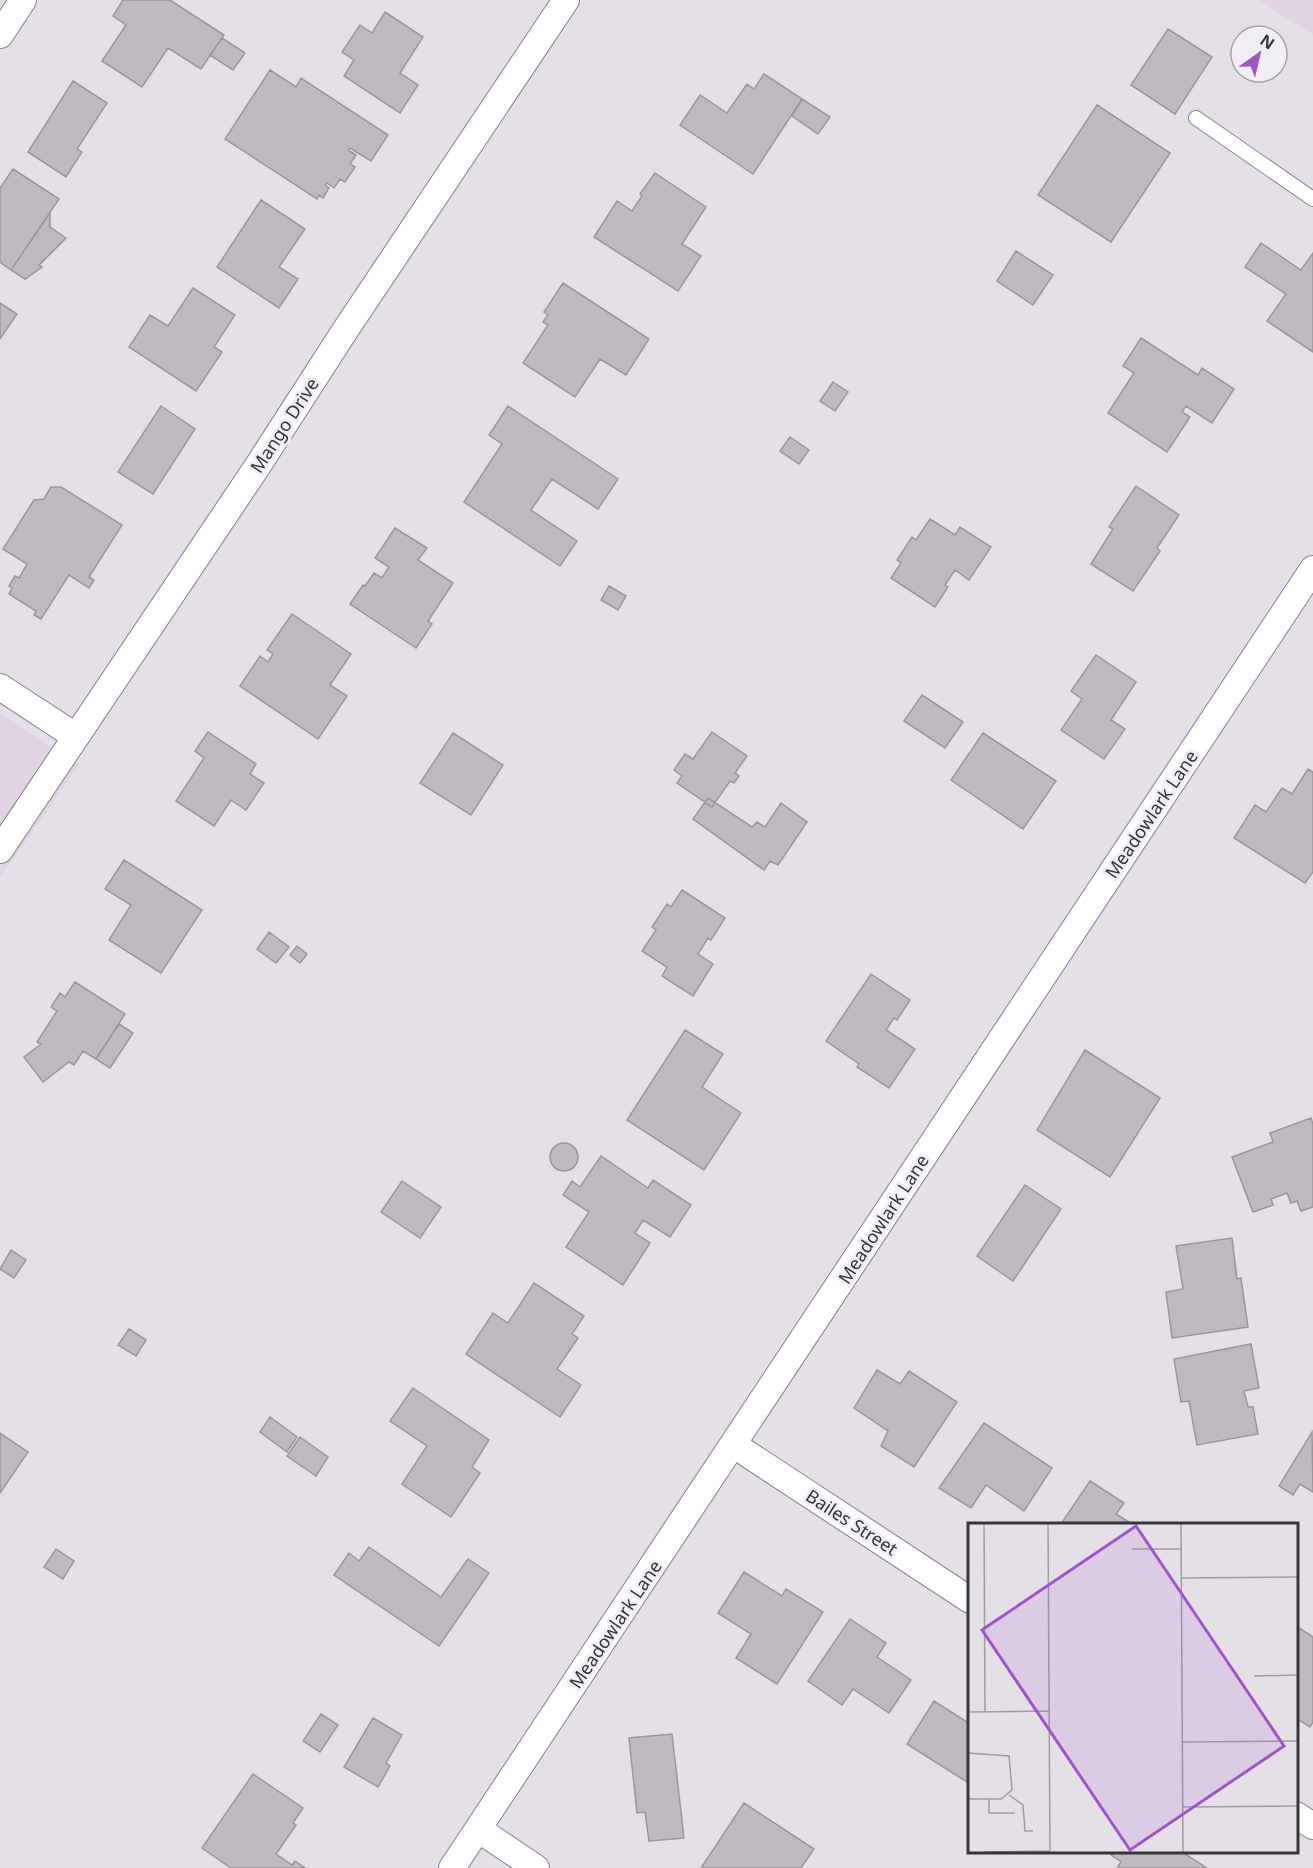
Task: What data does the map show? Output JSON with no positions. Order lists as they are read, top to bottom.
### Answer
{
  "streets": {
    "street": ["Mango Drive", "Meadowlark Lane", "Bailes Street"]
  },
  "crossings": [
    ["Meadowlark Lane", "Bailes Street"]
  ],
  "north": "top right"
}
